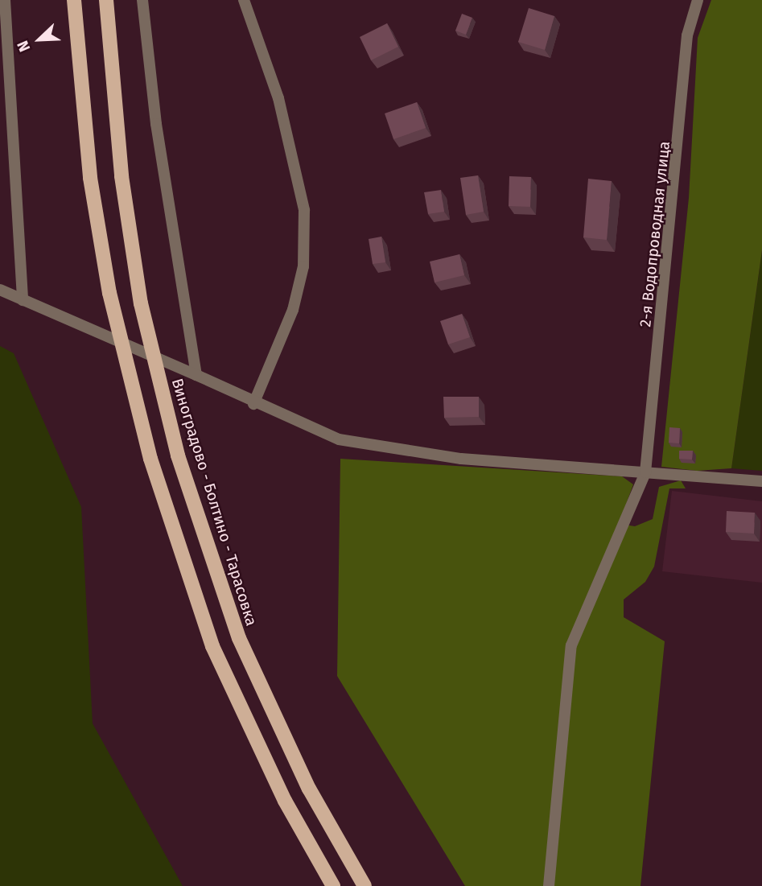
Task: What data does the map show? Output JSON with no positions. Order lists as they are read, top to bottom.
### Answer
{
  "streets": {
    "main road": ["Виноградово - Болтино - Тарасовка"],
    "street": ["2-я Водопроводная улица"]
  },
  "north": "bottom left"
}
